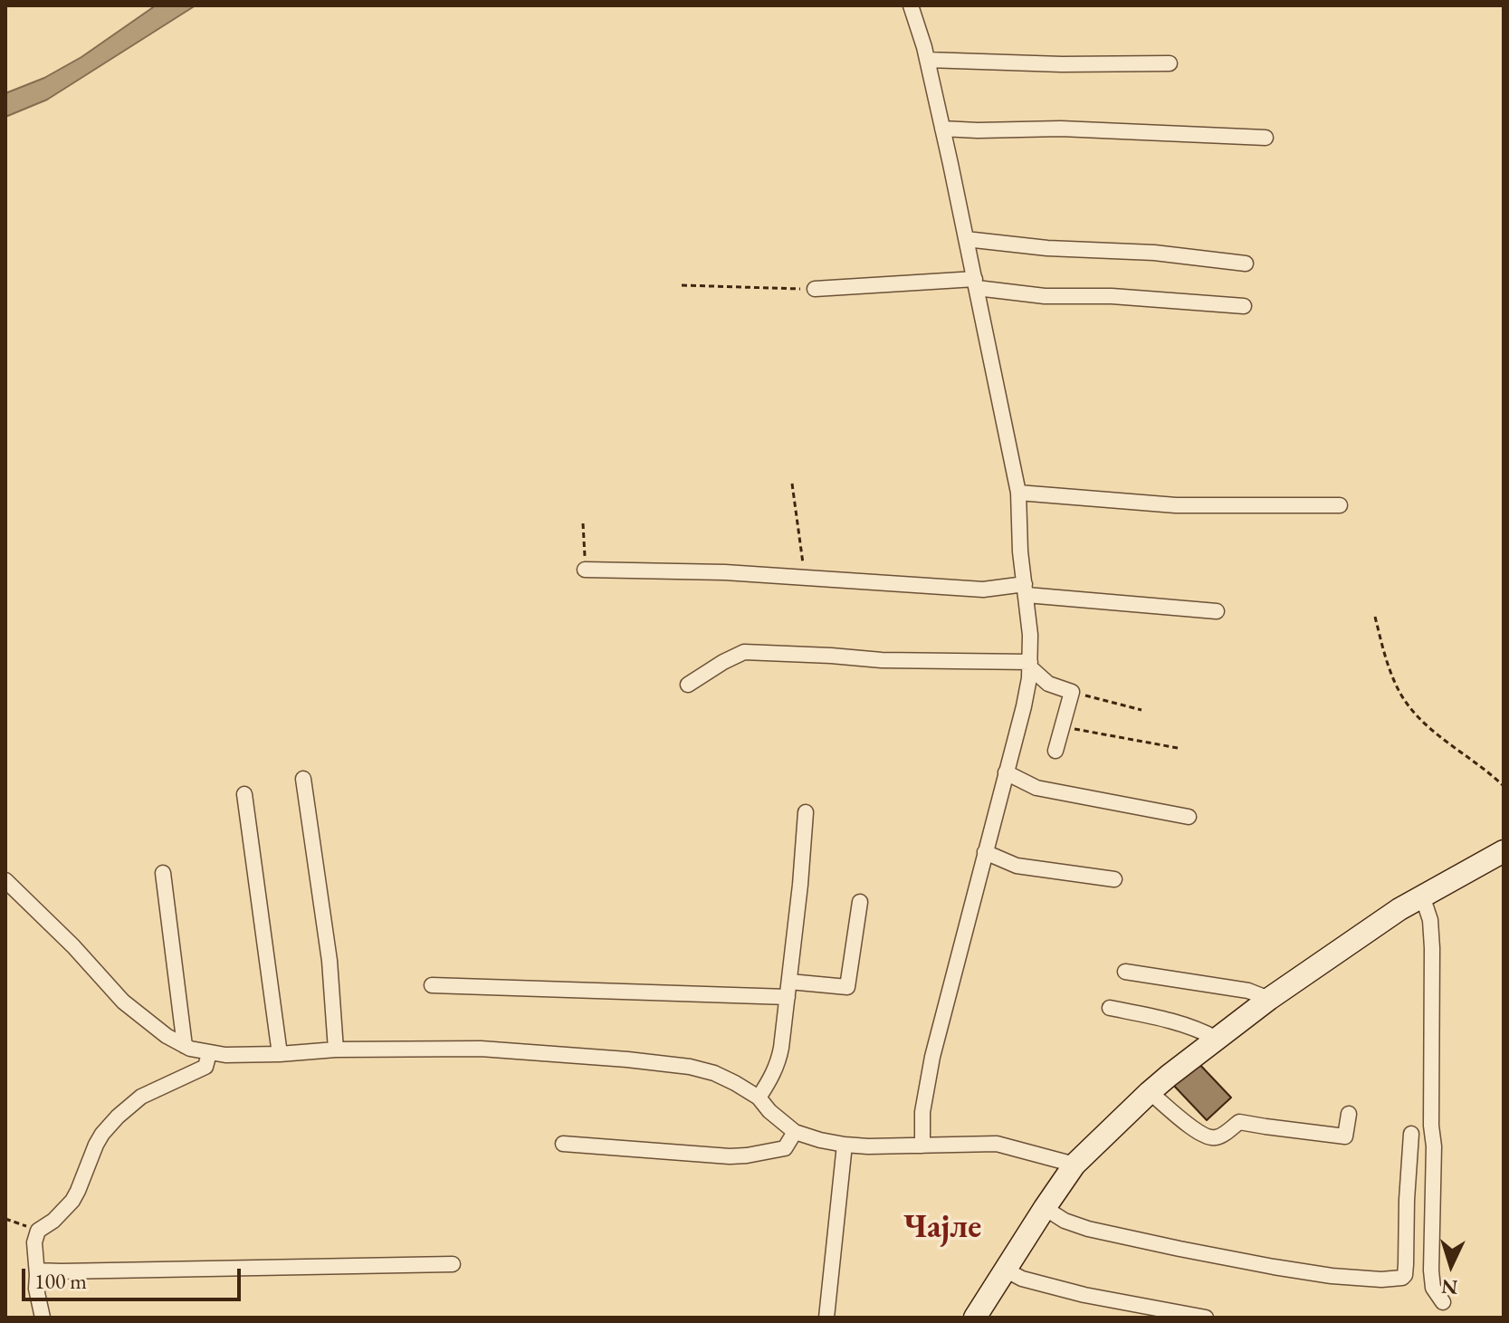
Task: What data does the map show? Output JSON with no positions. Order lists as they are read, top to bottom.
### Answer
{
  "districts": ["Чајле"],
  "scale_bar": "100 m",
  "north": "bottom"
}
